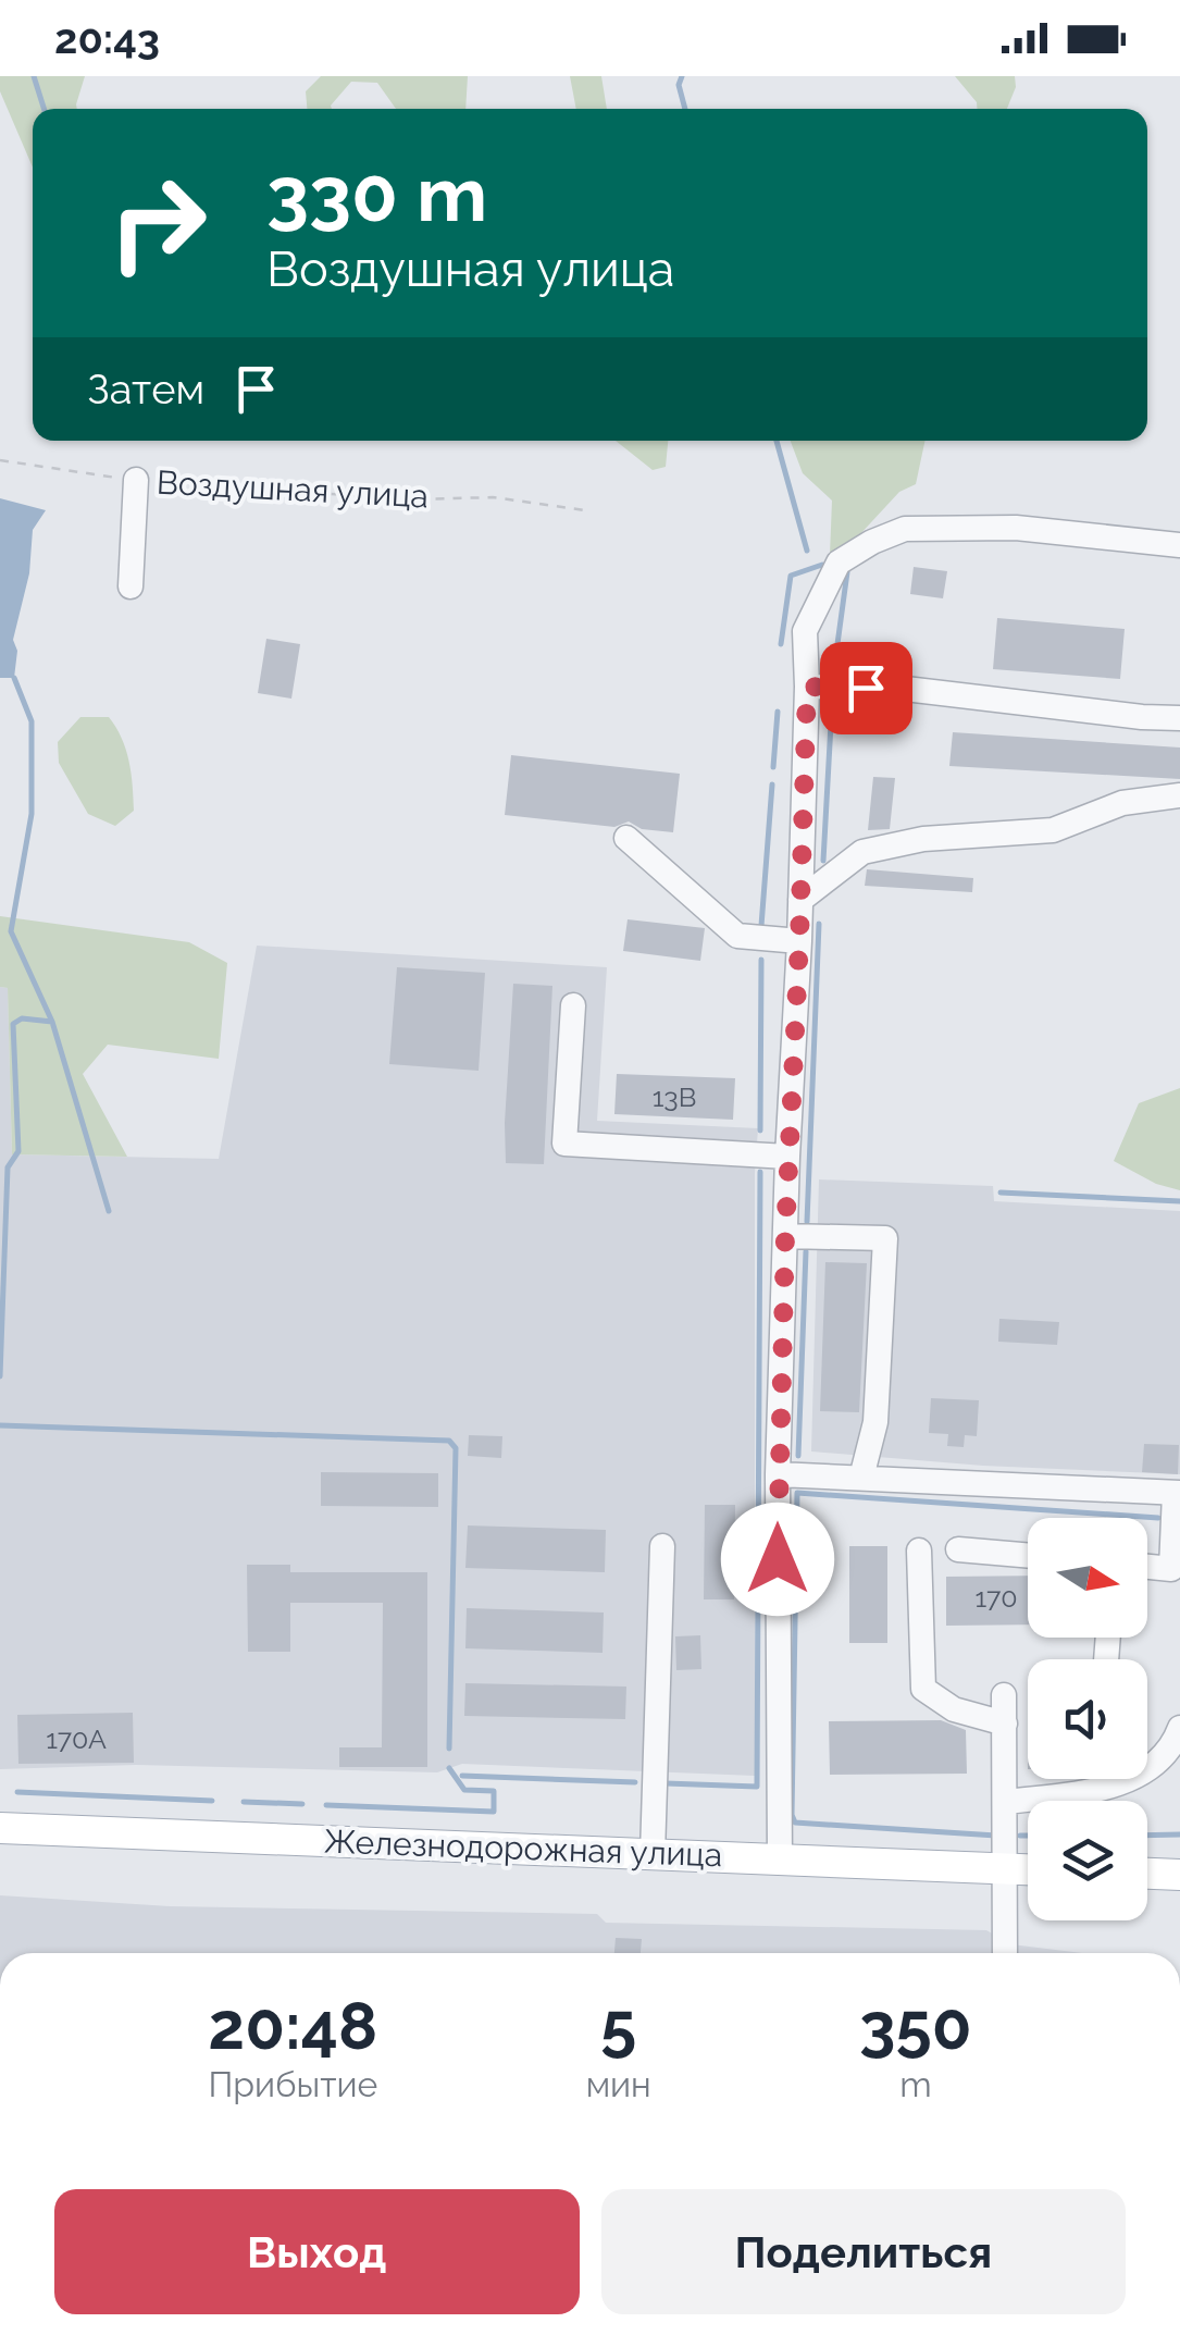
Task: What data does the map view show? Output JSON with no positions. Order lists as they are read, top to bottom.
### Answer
{
  "streets": {
    "main road": ["Железнодорожная улица"],
    "path": ["Воздушная улица"]
  },
  "house_numbers": ["13В", "170", "170А"],
  "north": "right",
  "page": {
    "status": "20:43",
    "turn": ["330 m", "Воздушная улица"],
    "then": "Затем",
    "eta": [
      "20:48",
      "Прибытие",
      "5",
      "мин",
      "350",
      "m"
    ],
    "buttons": ["Выход", "Поделиться"]
  }
}
